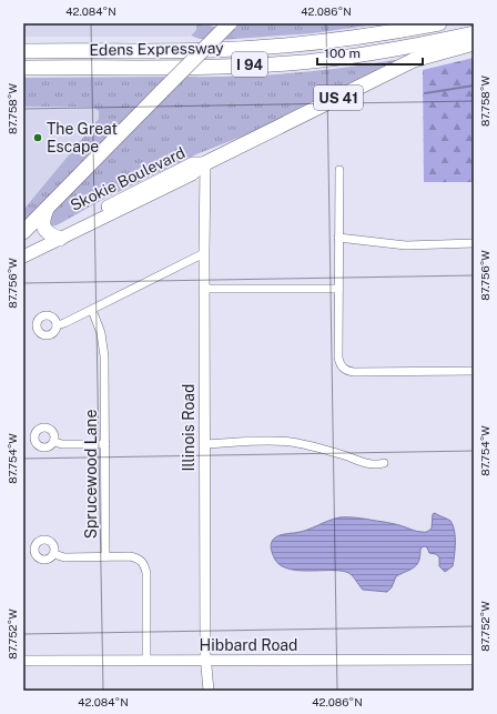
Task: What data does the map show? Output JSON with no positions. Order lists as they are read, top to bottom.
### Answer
{
  "streets": {
    "highway": ["Edens Expressway", "I 94", "US 41"],
    "main road": ["Skokie Boulevard"],
    "street": ["Illinois Road", "Sprucewood Lane", "Hibbard Road"]
  },
  "crossings": [
    ["US 41", "Skokie Boulevard"],
    ["US 41", "Illinois Road"],
    ["Skokie Boulevard", "Illinois Road"],
    ["Illinois Road", "Hibbard Road"],
    ["Sprucewood Lane", "Hibbard Road"]
  ],
  "places": ["The Great Escape"],
  "scale_bar": "100 m",
  "coordinates": [
    "42.084°N",
    "42.086°N",
    "87.758°W",
    "87.756°W",
    "87.754°W",
    "87.752°W"
  ]
}
